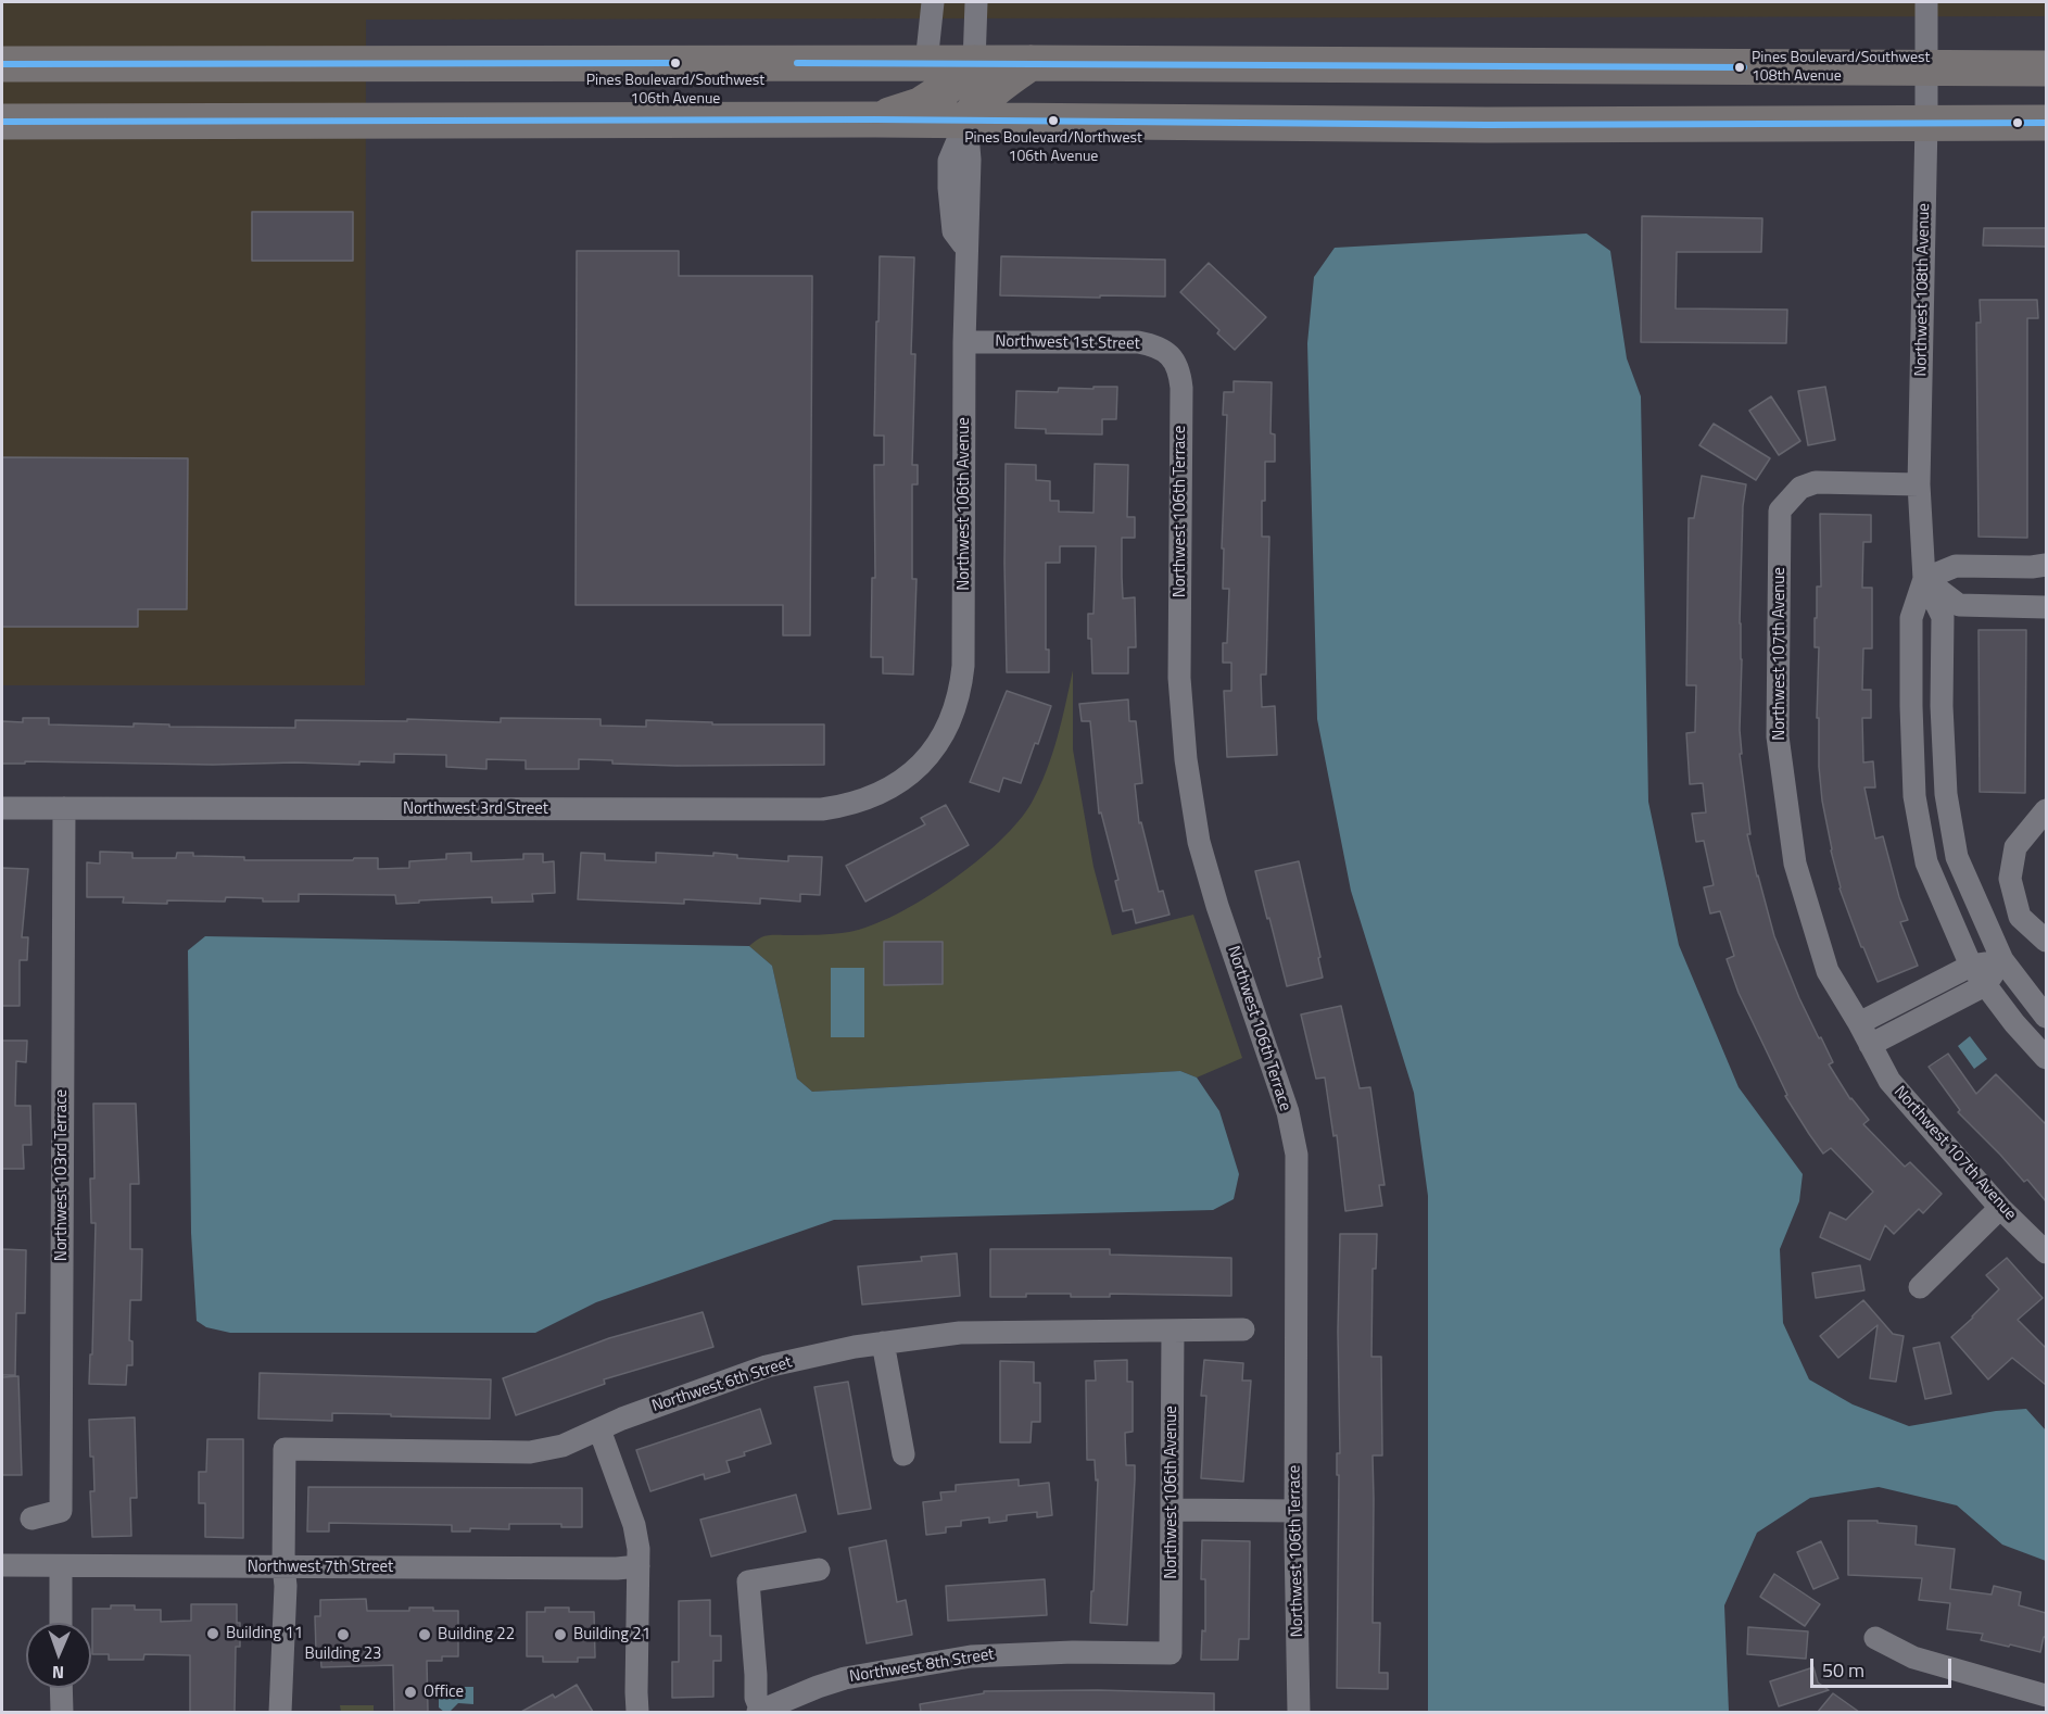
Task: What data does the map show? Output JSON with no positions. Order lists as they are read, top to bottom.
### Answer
{
  "streets": {
    "street": [
      "Northwest 108th Avenue",
      "Northwest 1st Street",
      "Northwest 106th Avenue",
      "Northwest 106th Terrace",
      "Northwest 107th Avenue",
      "Northwest 3rd Street",
      "Northwest 103rd Terrace",
      "Northwest 6th Street",
      "Northwest 7th Street",
      "Northwest 8th Street"
    ]
  },
  "crossings": [
    ["Northwest 108th Avenue", "Northwest 107th Avenue"],
    ["Northwest 1st Street", "Northwest 106th Avenue"],
    ["Northwest 1st Street", "Northwest 106th Terrace"],
    ["Northwest 106th Avenue", "Northwest 3rd Street"],
    ["Northwest 106th Avenue", "Northwest 6th Street"],
    ["Northwest 106th Avenue", "Northwest 8th Street"],
    ["Northwest 3rd Street", "Northwest 103rd Terrace"],
    ["Northwest 6th Street", "Northwest 7th Street"]
  ],
  "places": [
    "Pines Boulevard/Southwest 106th Avenue",
    "Pines Boulevard/Southwest 108th Avenue",
    "Pines Boulevard/Northwest 106th Avenue",
    "Building 11",
    "Building 23",
    "Building 22",
    "Building 21",
    "Office"
  ],
  "scale_bar": "50 m",
  "north": "bottom"
}
